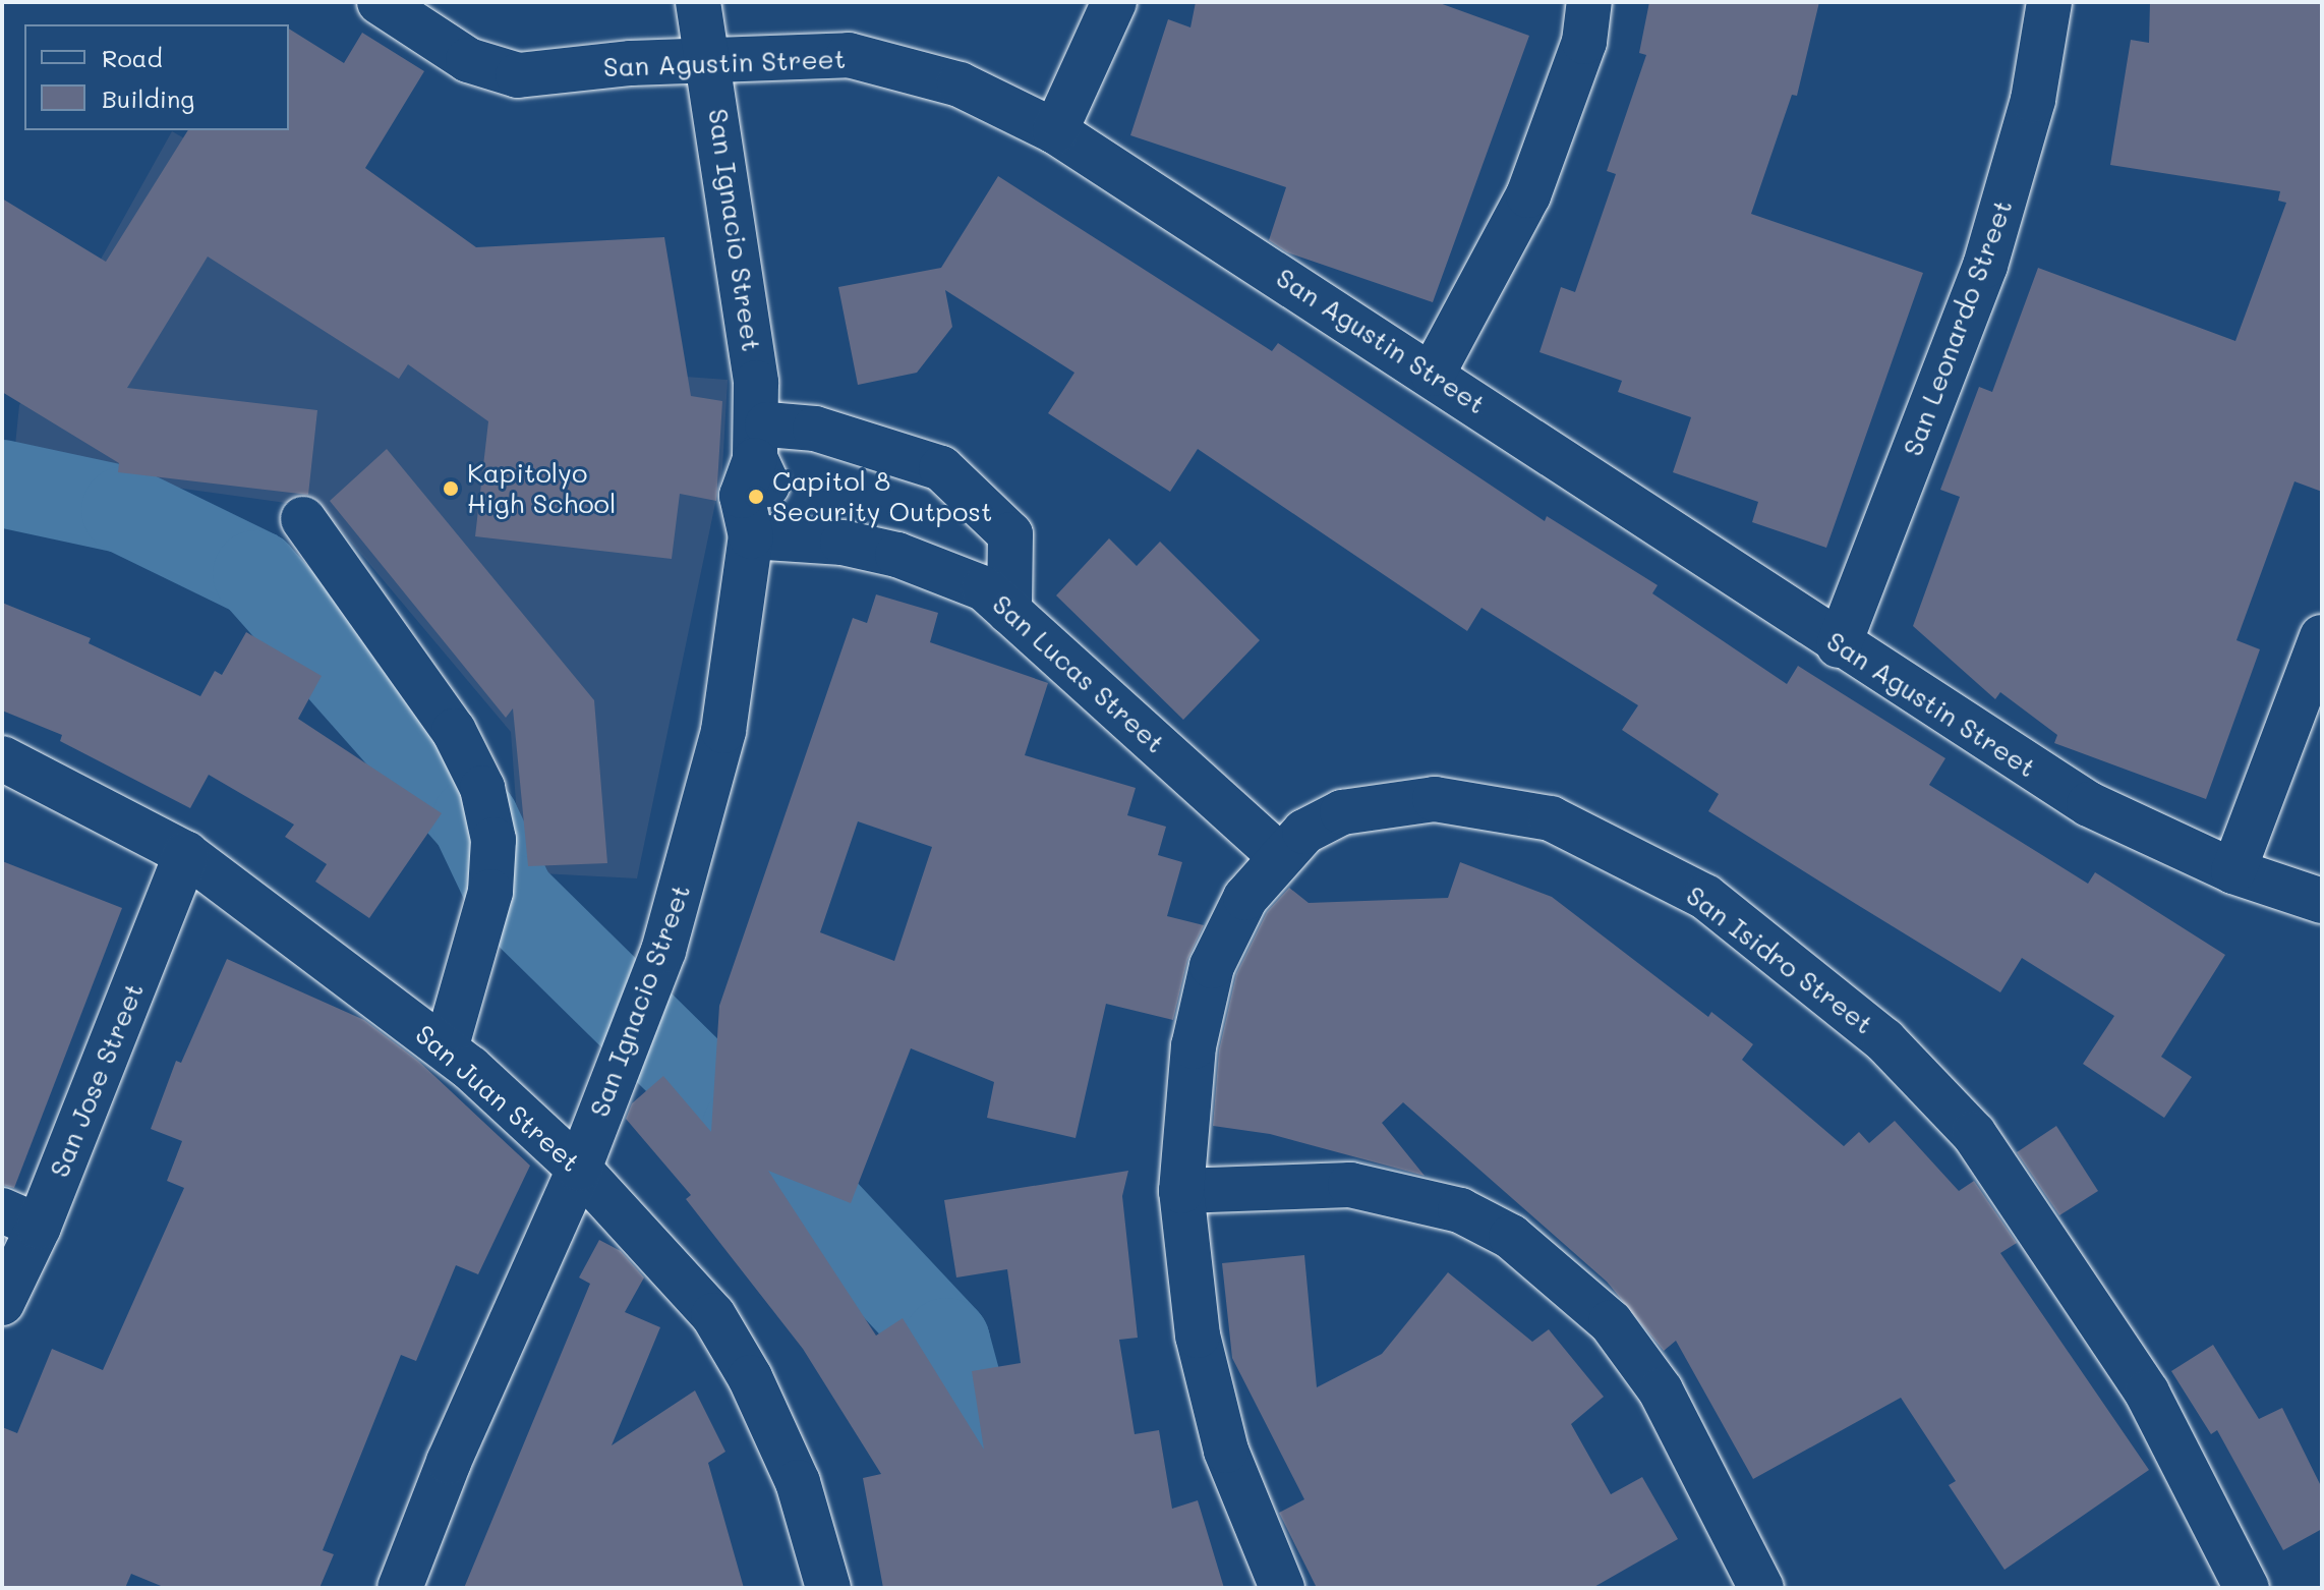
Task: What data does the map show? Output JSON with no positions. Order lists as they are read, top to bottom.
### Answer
{
  "streets": {
    "street": [
      "San Agustin Street",
      "San Ignacio Street",
      "San Leonardo Street",
      "San Lucas Street",
      "San Isidro Street",
      "San Jose Street",
      "San Juan Street"
    ]
  },
  "crossings": [
    ["San Agustin Street", "San Ignacio Street"],
    ["San Agustin Street", "San Leonardo Street"],
    ["San Ignacio Street", "San Lucas Street"],
    ["San Ignacio Street", "San Juan Street"],
    ["San Lucas Street", "San Isidro Street"],
    ["San Jose Street", "San Juan Street"]
  ],
  "places": ["Kapitolyo High School", "Capitol 8 Security Outpost"],
  "legend": ["Road", "Building"]
}
